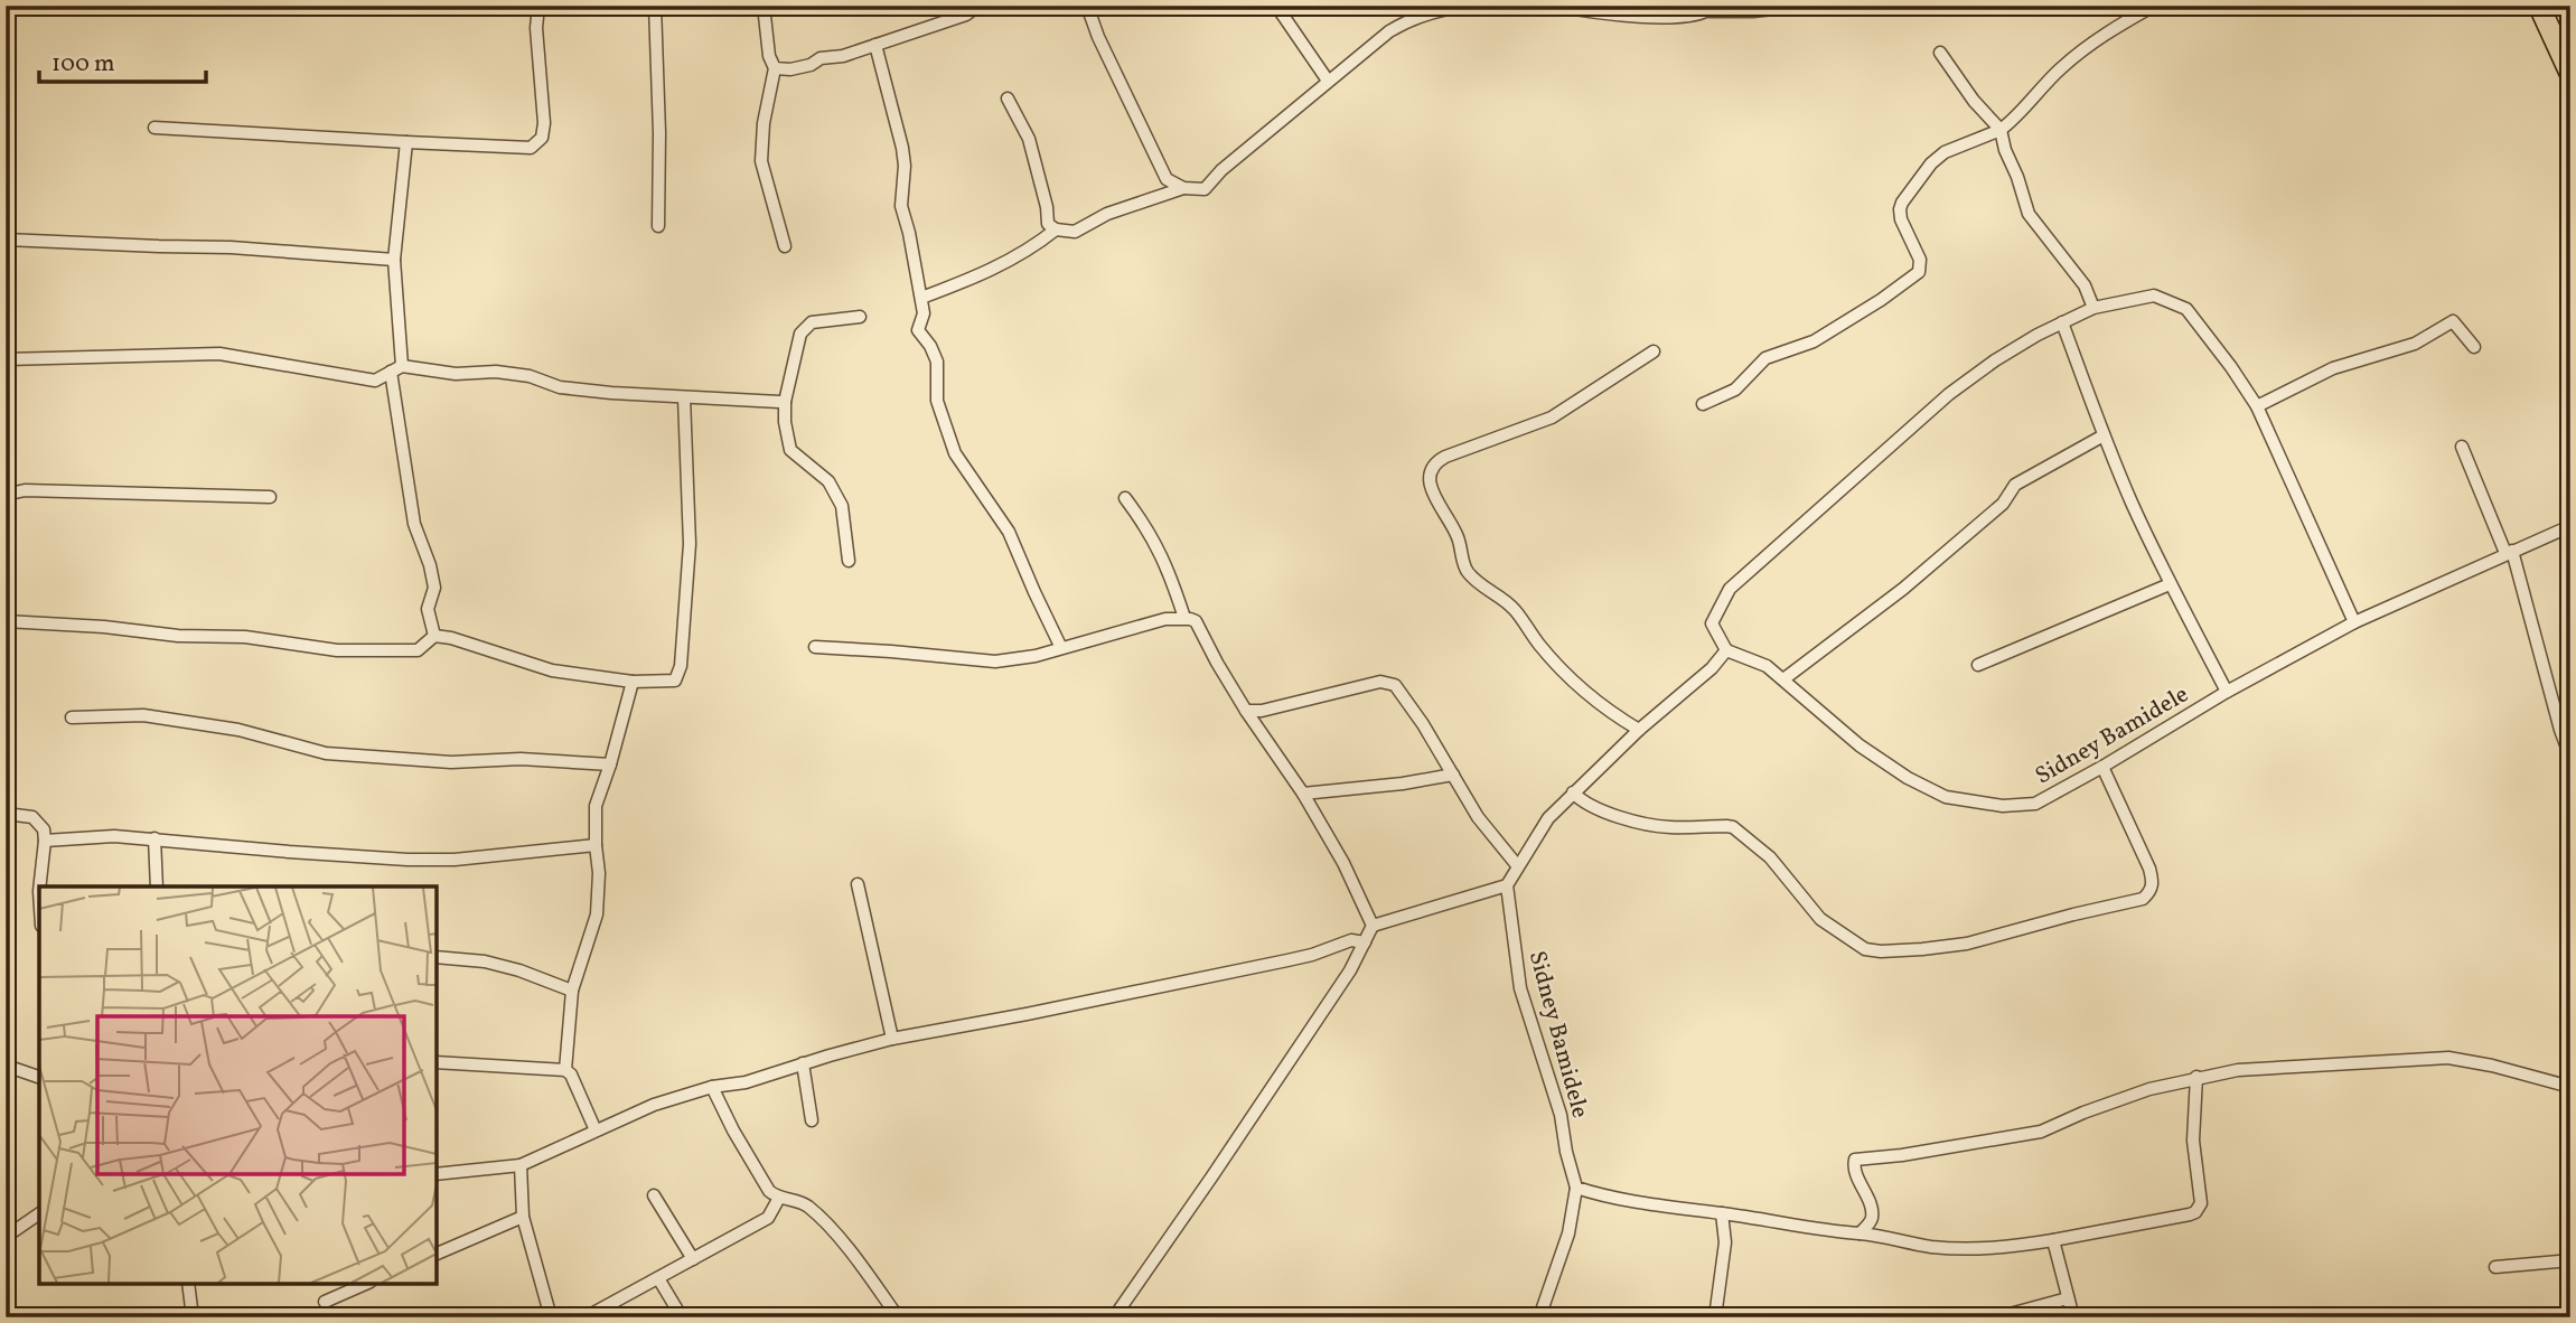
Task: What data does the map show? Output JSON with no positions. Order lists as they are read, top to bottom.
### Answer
{
  "streets": {
    "street": ["Sidney Bamidele"]
  },
  "scale_bar": "100 m"
}
